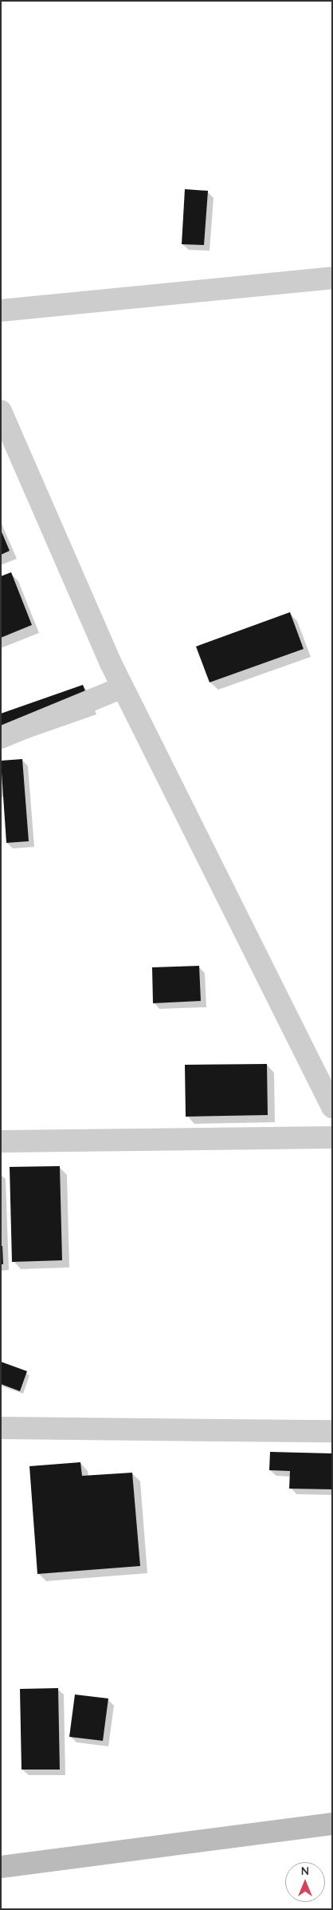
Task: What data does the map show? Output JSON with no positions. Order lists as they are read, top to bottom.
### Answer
{
  "north": "top"
}
